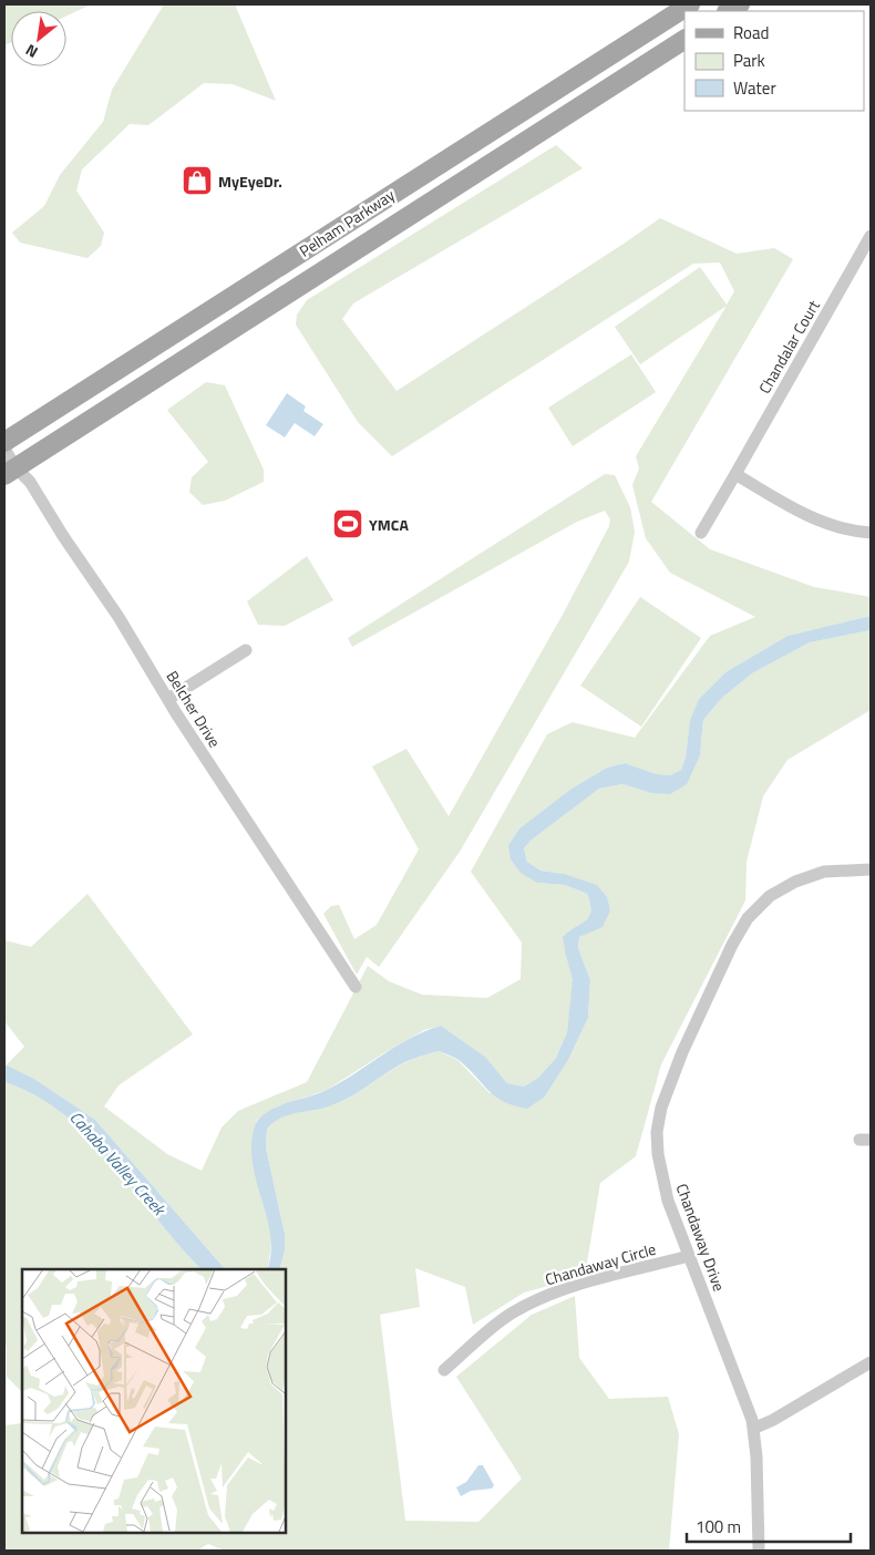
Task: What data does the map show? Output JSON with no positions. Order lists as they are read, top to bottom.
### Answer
{
  "streets": {
    "main road": ["Pelham Parkway"],
    "street": [
      "Chandalar Court",
      "Belcher Drive",
      "Chandaway Drive",
      "Chandaway Circle"
    ]
  },
  "crossings": [
    ["Pelham Parkway", "Belcher Drive"],
    ["Chandaway Drive", "Chandaway Circle"]
  ],
  "water": ["Cahaba Valley Creek"],
  "places": {
    "shop": ["MyEyeDr."],
    "sports": ["YMCA"]
  },
  "legend": ["Road", "Park", "Water"],
  "scale_bar": "100 m",
  "north": "bottom left"
}
